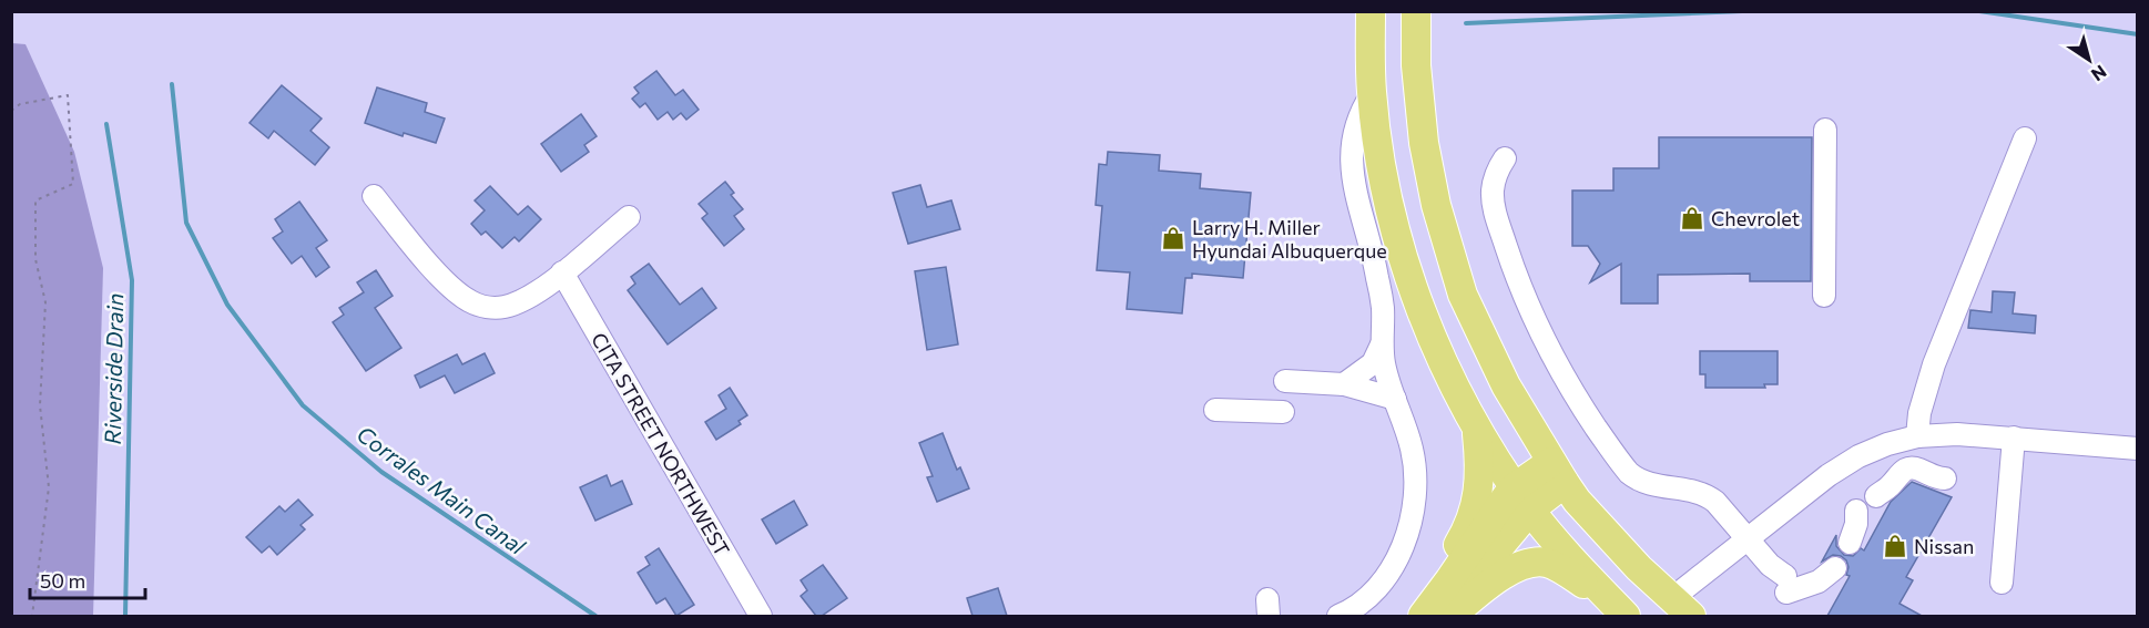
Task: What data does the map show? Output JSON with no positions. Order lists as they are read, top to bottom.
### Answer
{
  "streets": {
    "street": ["CITA STREET NORTHWEST"]
  },
  "water": ["Riverside Drain", "Corrales Main Canal"],
  "places": {
    "shop": ["Chevrolet", "Larry H. Miller Hyundai Albuquerque", "Nissan"]
  },
  "scale_bar": "50 m",
  "north": "bottom right"
}
